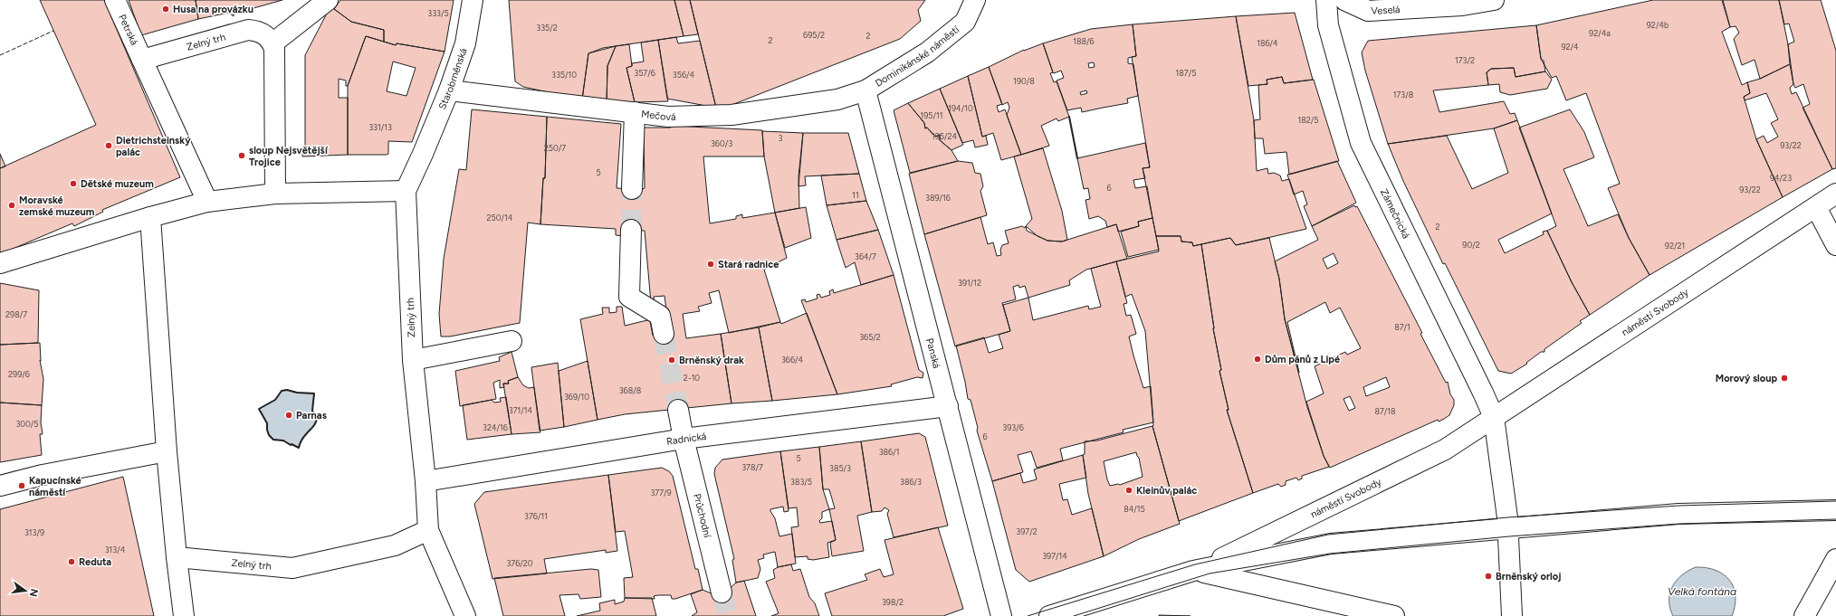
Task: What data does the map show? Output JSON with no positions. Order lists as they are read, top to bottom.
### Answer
{
  "streets": {
    "street": [
      "Veselá",
      "Petrská",
      "Zelný trh",
      "Dominikánské náměstí",
      "Starobrněnská",
      "Mečová",
      "Zámečnická",
      "náměstí Svobody",
      "Panská",
      "Radnická",
      "Průchodní"
    ]
  },
  "crossings": [
    ["Petrská", "Zelný trh"],
    ["Zelný trh", "Starobrněnská"],
    ["Zelný trh", "Radnická"],
    ["Dominikánské náměstí", "Mečová"],
    ["Dominikánské náměstí", "Panská"],
    ["Starobrněnská", "Mečová"],
    ["Mečová", "Panská"],
    ["Zámečnická", "náměstí Svobody"],
    ["Panská", "Radnická"],
    ["Radnická", "Průchodní"]
  ],
  "water": ["Velká fontána"],
  "places": [
    "Husa na provázku",
    "Dietrichsteinský palác",
    "sloup Nejsvětější Trojice",
    "Dětské muzeum",
    "Moravské zemské muzeum",
    "Stará radnice",
    "Dům pánů z Lipé",
    "Brněnský drak",
    "Morový sloup",
    "Parnas",
    "Kapucínské náměstí",
    "Kleinův palác",
    "Reduta",
    "Brněnský orloj"
  ],
  "house_numbers": [
    "333/5",
    "92/4b",
    "335/2",
    "92/4a",
    "695/2",
    "2",
    "2",
    "188/6",
    "186/4",
    "92/4",
    "173/2",
    "357/6",
    "187/5",
    "335/10",
    "356/4",
    "190/8",
    "173/8",
    "194/10",
    "195/11",
    "182/5",
    "331/13",
    "195/24",
    "3",
    "360/3",
    "93/22",
    "250/7",
    "5",
    "94/23",
    "6",
    "93/22",
    "11",
    "389/16",
    "250/14",
    "2",
    "90/2",
    "92/21",
    "364/7",
    "391/12",
    "298/7",
    "87/1",
    "365/2",
    "366/4",
    "299/6",
    "2-10",
    "368/8",
    "369/10",
    "371/14",
    "87/18",
    "300/5",
    "324/16",
    "393/6",
    "6",
    "386/1",
    "5",
    "378/7",
    "385/3",
    "383/5",
    "386/3",
    "377/9",
    "84/15",
    "376/11",
    "397/2",
    "313/9",
    "313/4",
    "397/14",
    "376/20",
    "398/2"
  ],
  "north": "right"
}
